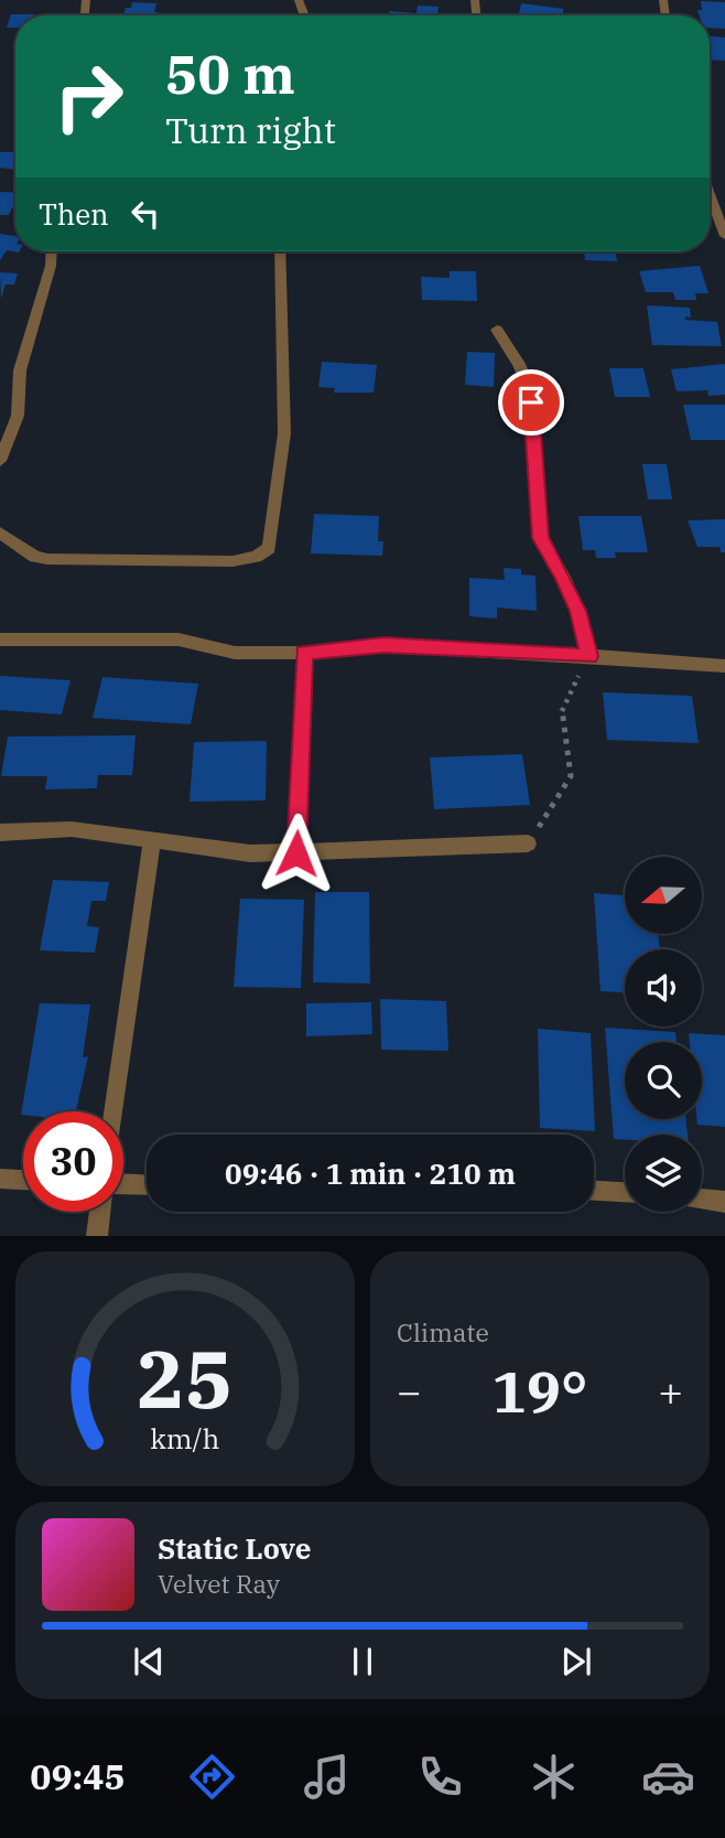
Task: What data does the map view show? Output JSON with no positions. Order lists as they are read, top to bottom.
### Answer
{
  "north": "left",
  "page": {
    "turn": ["50 m", "Turn right"],
    "then": "Then",
    "limit": "30",
    "trip": "09:46 · 1 min · 210 m",
    "tile": "Climate",
    "heat": ["−", "19°", "+"],
    "song": ["Static Love", "Velvet Ray"],
    "tabs": "09:45",
    "gauge": ["25", "km/h"]
  }
}
